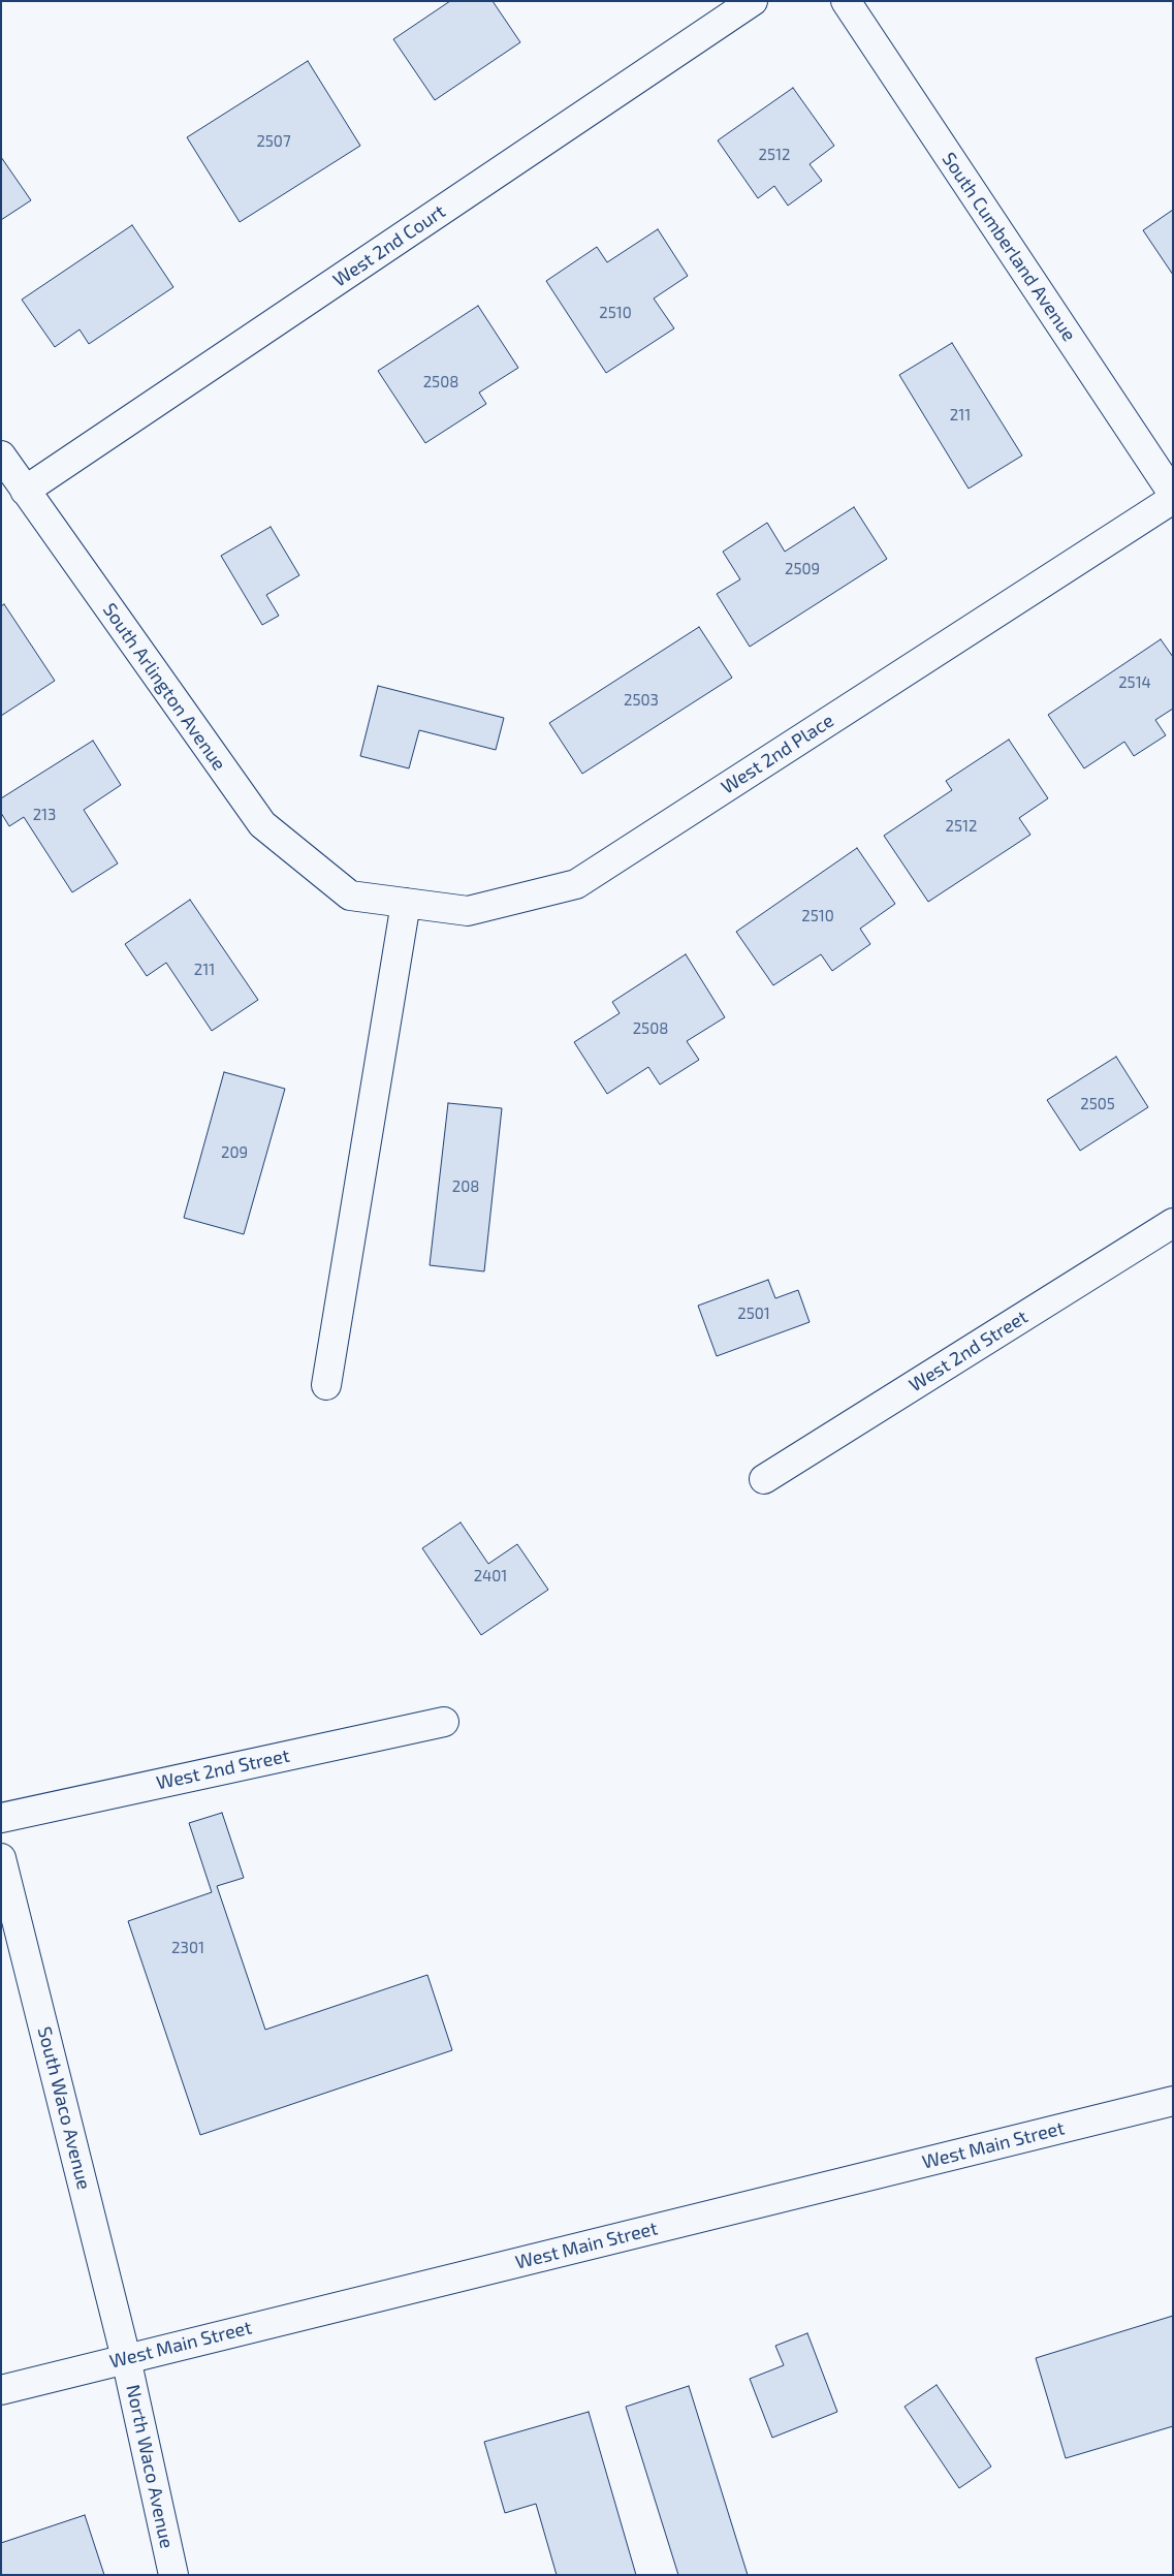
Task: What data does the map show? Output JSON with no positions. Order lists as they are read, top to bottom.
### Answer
{
  "streets": {
    "street": [
      "West 2nd Court",
      "South Cumberland Avenue",
      "South Arlington Avenue",
      "West 2nd Place",
      "West 2nd Street",
      "South Waco Avenue",
      "West Main Street",
      "North Waco Avenue"
    ]
  },
  "crossings": [
    ["West 2nd Court", "South Arlington Avenue"],
    ["South Arlington Avenue", "West 2nd Place"],
    ["South Waco Avenue", "West Main Street"],
    ["South Waco Avenue", "North Waco Avenue"],
    ["West Main Street", "North Waco Avenue"]
  ],
  "house_numbers": [
    "2507",
    "2512",
    "2510",
    "2508",
    "211",
    "2509",
    "2514",
    "2503",
    "213",
    "2512",
    "2510",
    "211",
    "2508",
    "2505",
    "209",
    "208",
    "2501",
    "2401",
    "2301"
  ]
}
